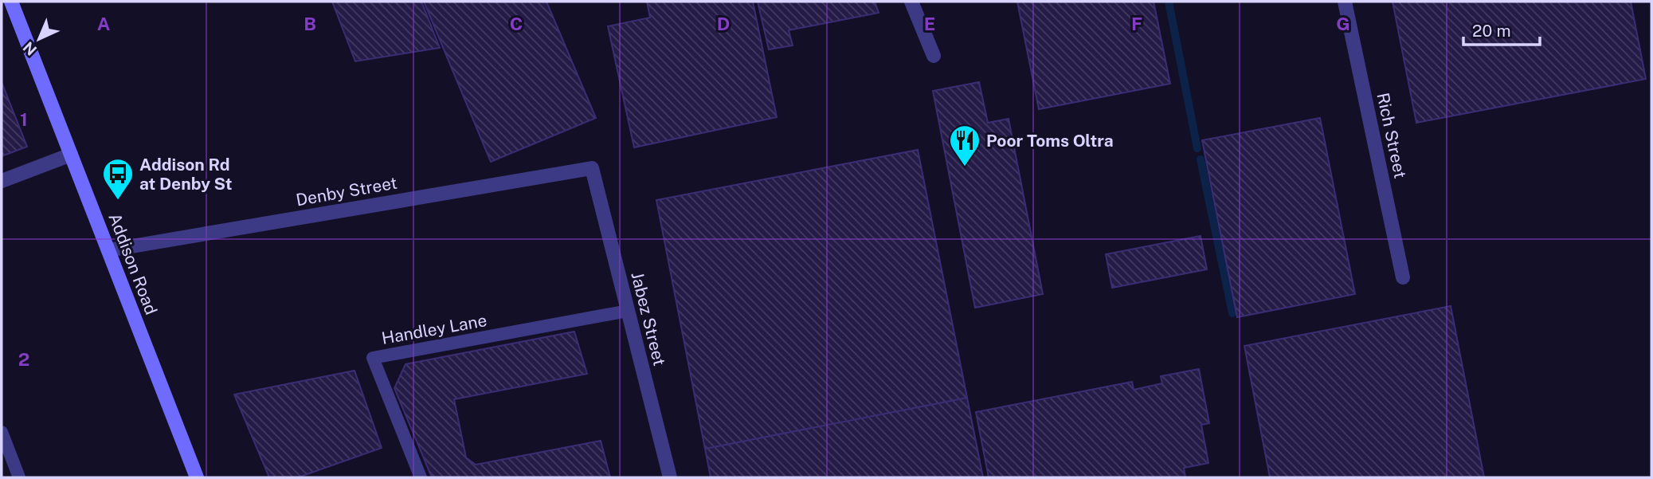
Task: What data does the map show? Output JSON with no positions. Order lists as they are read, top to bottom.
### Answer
{
  "streets": {
    "main road": ["Addison Road"],
    "street": ["Rich Street", "Denby Street", "Jabez Street"],
    "lane": ["Handley Lane"]
  },
  "crossings": [
    ["Denby Street", "Addison Road"],
    ["Denby Street", "Jabez Street"],
    ["Jabez Street", "Handley Lane"]
  ],
  "places": {
    "restaurant": ["Poor Toms Oltra"],
    "bus stop": ["Addison Rd at Denby St"]
  },
  "scale_bar": "20 m",
  "north": "bottom left",
  "grid": {
    "columns": [
      "A",
      "B",
      "C",
      "D",
      "E",
      "F",
      "G"
    ],
    "rows": ["1", "2"]
  }
}
